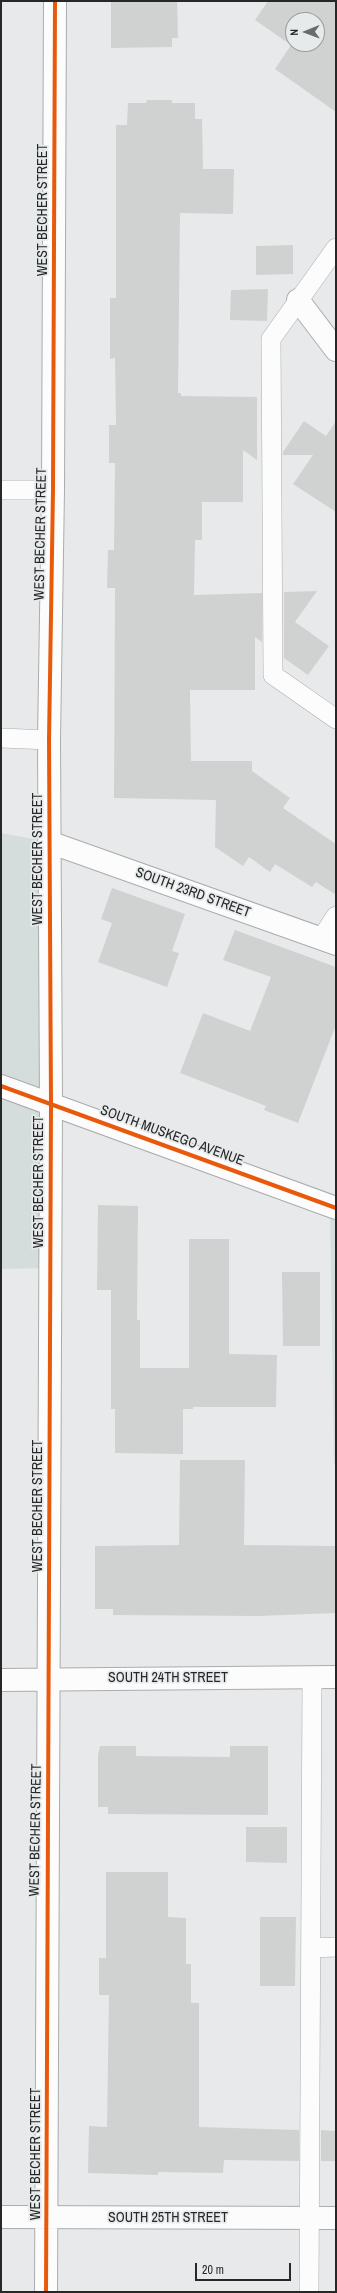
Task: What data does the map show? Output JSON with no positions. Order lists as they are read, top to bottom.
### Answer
{
  "streets": {
    "street": [
      "WEST BECHER STREET",
      "SOUTH 23RD STREET",
      "SOUTH MUSKEGO AVENUE",
      "SOUTH 24TH STREET",
      "SOUTH 25TH STREET"
    ]
  },
  "crossings": [
    ["WEST BECHER STREET", "SOUTH 23RD STREET"],
    ["WEST BECHER STREET", "SOUTH MUSKEGO AVENUE"],
    ["WEST BECHER STREET", "SOUTH 24TH STREET"],
    ["WEST BECHER STREET", "SOUTH 25TH STREET"]
  ],
  "scale_bar": "20 m",
  "north": "left"
}
